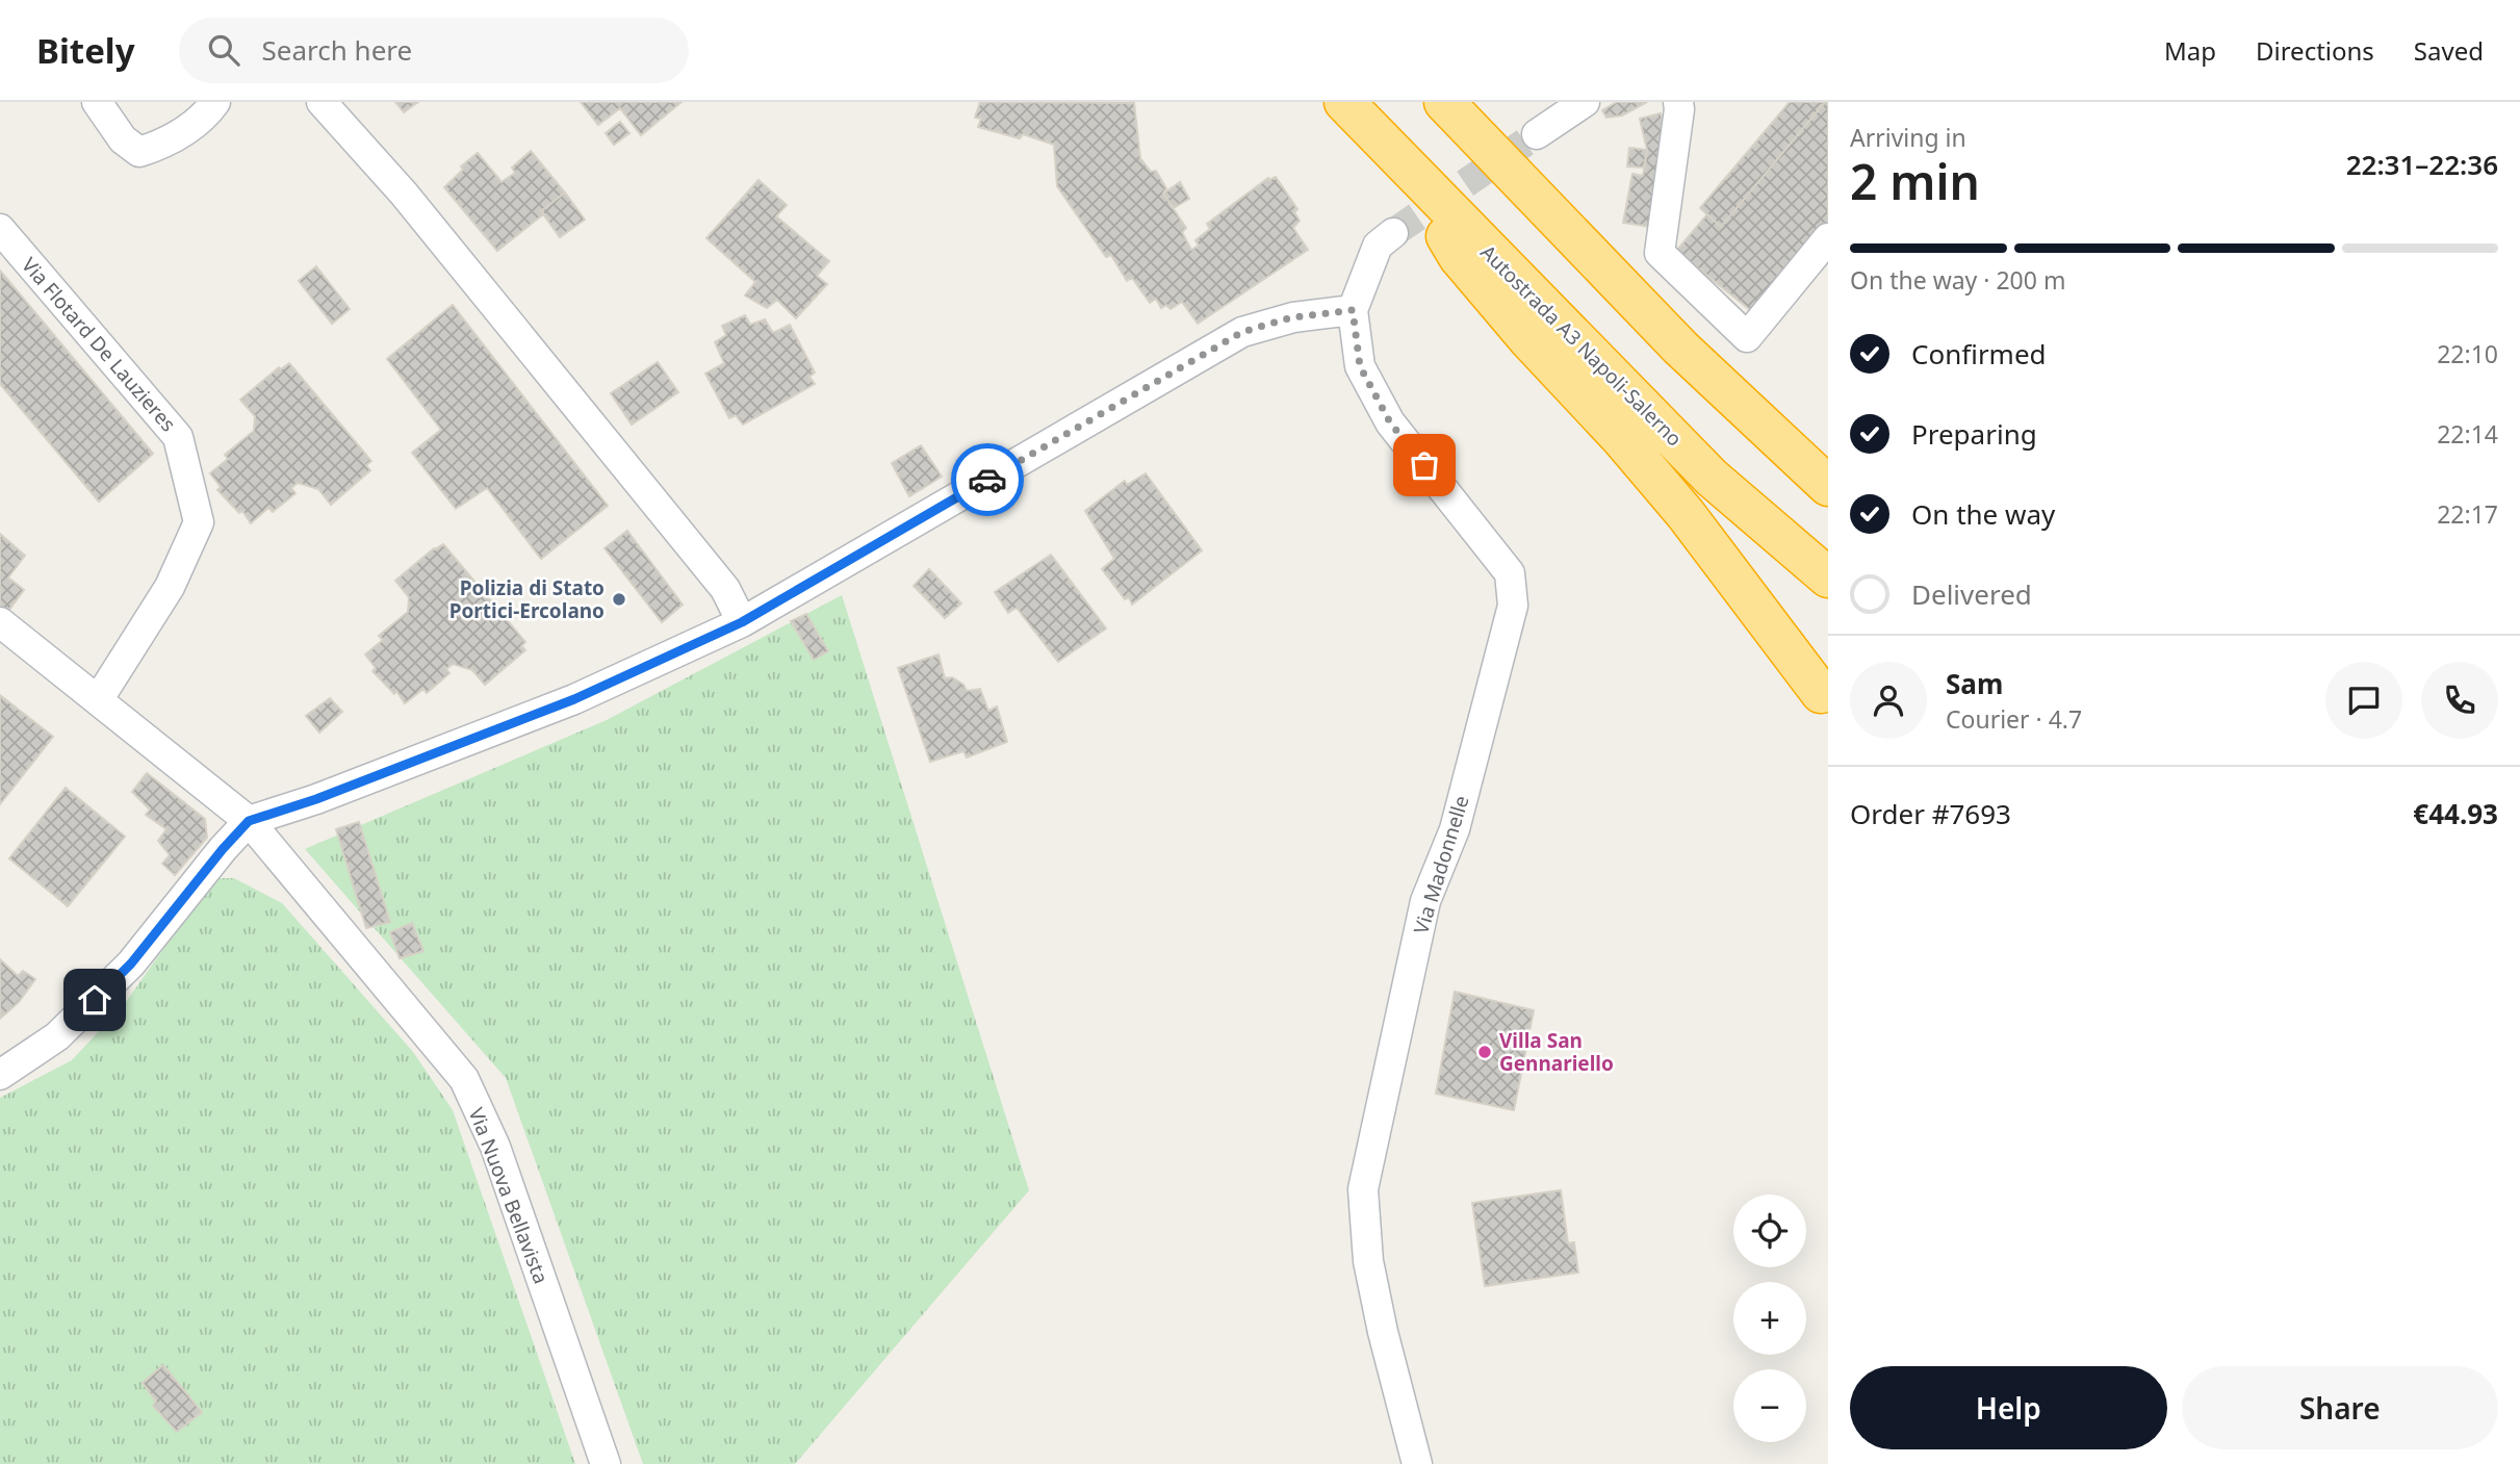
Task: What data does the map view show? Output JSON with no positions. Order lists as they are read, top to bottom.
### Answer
{
  "streets": {
    "highway": ["Autostrada A3 Napoli-Salerno"],
    "street": ["Via Flotard De Lauzieres", "Via Madonnelle", "Via Nuova Bellavista"]
  },
  "places": ["Polizia di Stato Portici-Ercolano", "Villa San Gennariello"],
  "page": {
    "header": "Bitely",
    "search": "Search here",
    "nav": ["Map", "Directions", "Saved"],
    "heading": ["2 min", "Arriving in", "22:31–22:36"],
    "panel": [
      "Sam",
      "Courier · 4.7",
      "Order #7693",
      "€44.93"
    ],
    "bar": "On the way · 200 m",
    "list": [
      ["Confirmed", "22:10"],
      ["Preparing", "22:14"],
      ["On the way", "22:17"],
      "Delivered"
    ],
    "map_buttons": ["+", "−"],
    "buttons": ["Help", "Share"]
  }
}
